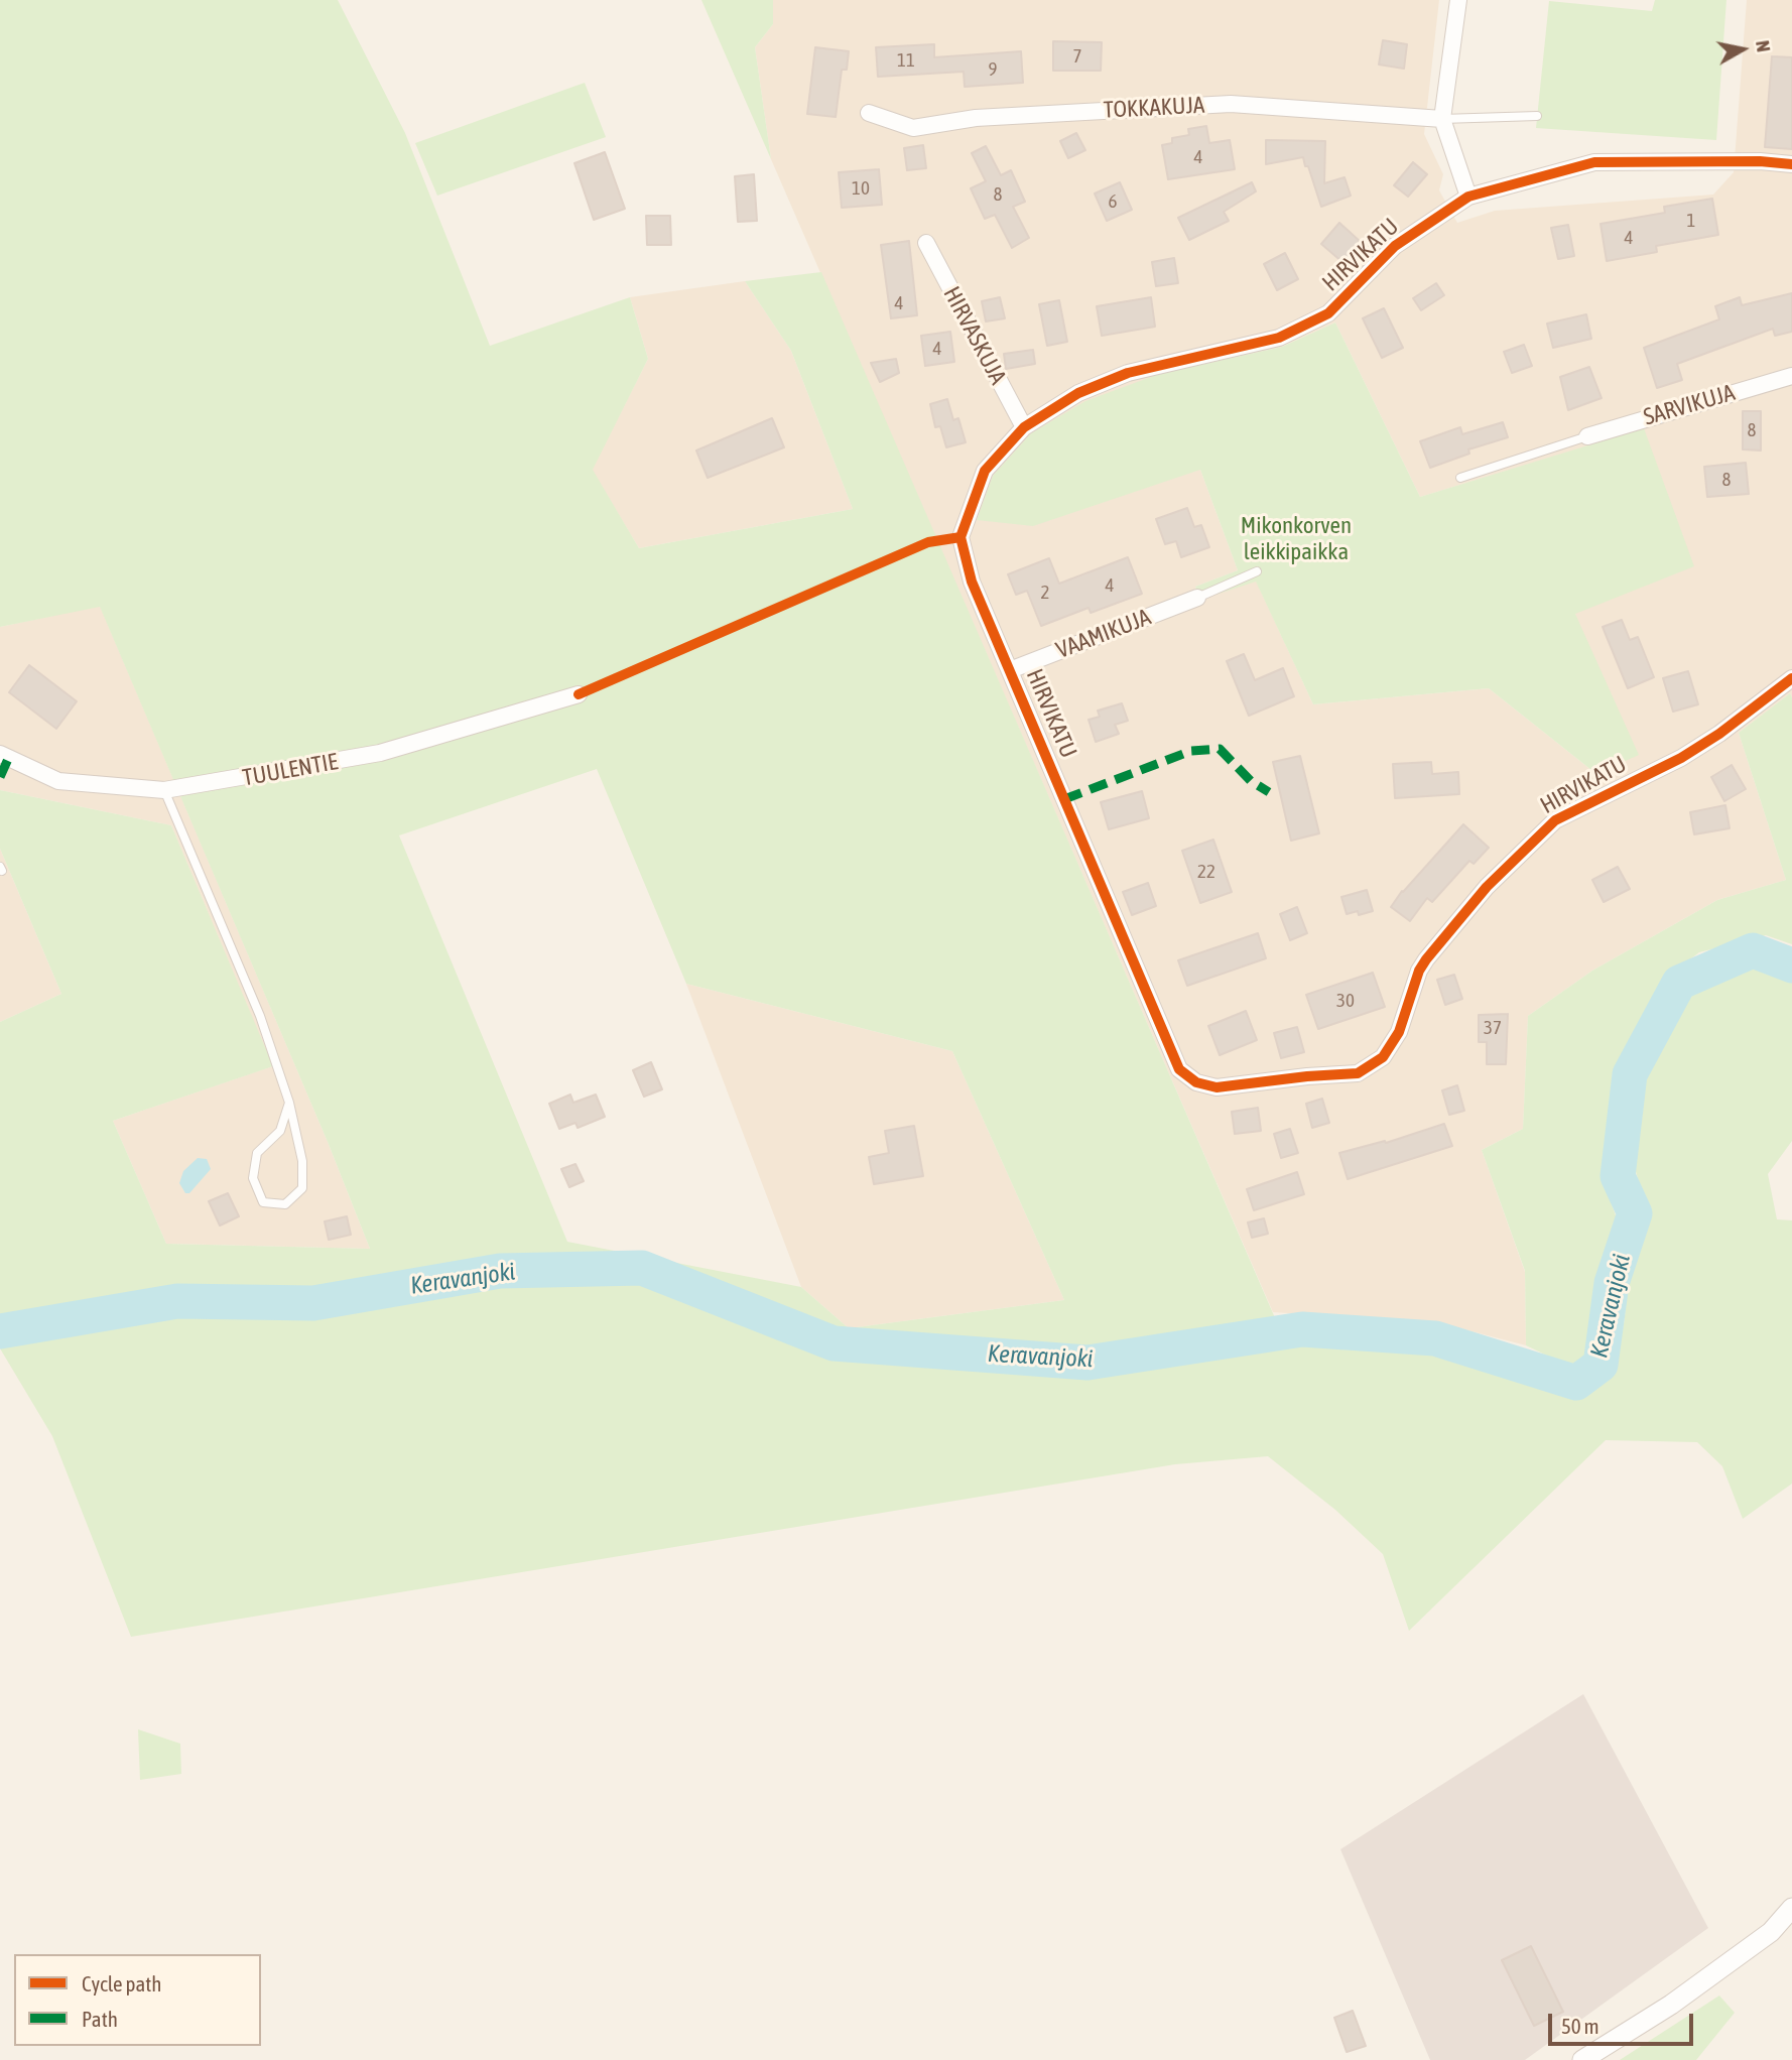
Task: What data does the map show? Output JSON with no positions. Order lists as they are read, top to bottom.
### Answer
{
  "streets": {
    "street": [
      "TOKKAKUJA",
      "HIRVIKATU",
      "HIRVASKUJA",
      "SARVIKUJA",
      "VAAMIKUJA",
      "TUULENTIE"
    ]
  },
  "crossings": [
    ["HIRVIKATU", "HIRVASKUJA"],
    ["HIRVIKATU", "VAAMIKUJA"]
  ],
  "water": ["Keravanjoki"],
  "parks": ["Mikonkorven leikkipaikka"],
  "house_numbers": [
    "7",
    "11",
    "9",
    "4",
    "10",
    "8",
    "6",
    "1",
    "4",
    "4",
    "4",
    "8",
    "8",
    "4",
    "2",
    "22",
    "30",
    "37"
  ],
  "legend": ["Cycle path", "Path"],
  "scale_bar": "50 m",
  "north": "right"
}
